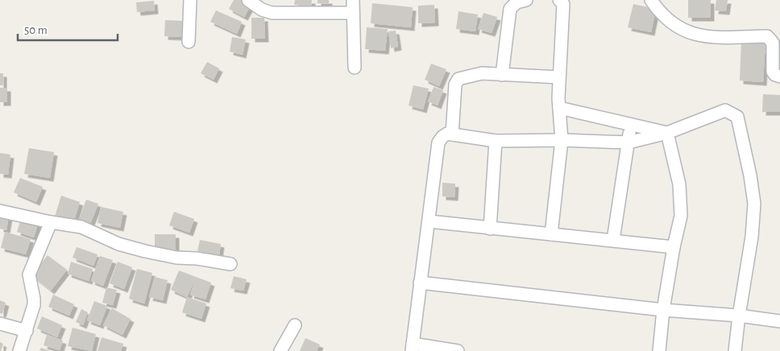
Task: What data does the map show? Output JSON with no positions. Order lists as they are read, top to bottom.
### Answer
{
  "scale_bar": "50 m"
}
